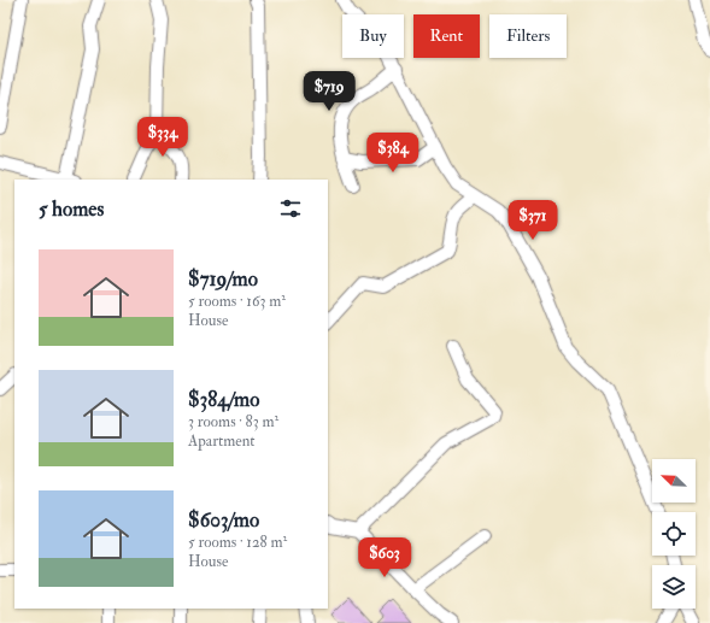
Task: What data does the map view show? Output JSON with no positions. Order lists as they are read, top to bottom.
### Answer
{
  "north": "top left",
  "page": {
    "chip": ["Buy", "Rent", "Filters"],
    "price": [
      "$719",
      "$334",
      "$384",
      "$371",
      "$603"
    ],
    "heading": "5 homes",
    "list": [
      {
        "name": "$719/mo",
        "note": "5 rooms · 163 m² · House"
      },
      {
        "name": "$384/mo",
        "note": "3 rooms · 83 m² · Apartment"
      },
      {
        "name": "$603/mo",
        "note": "5 rooms · 128 m² · House"
      }
    ]
  }
}
